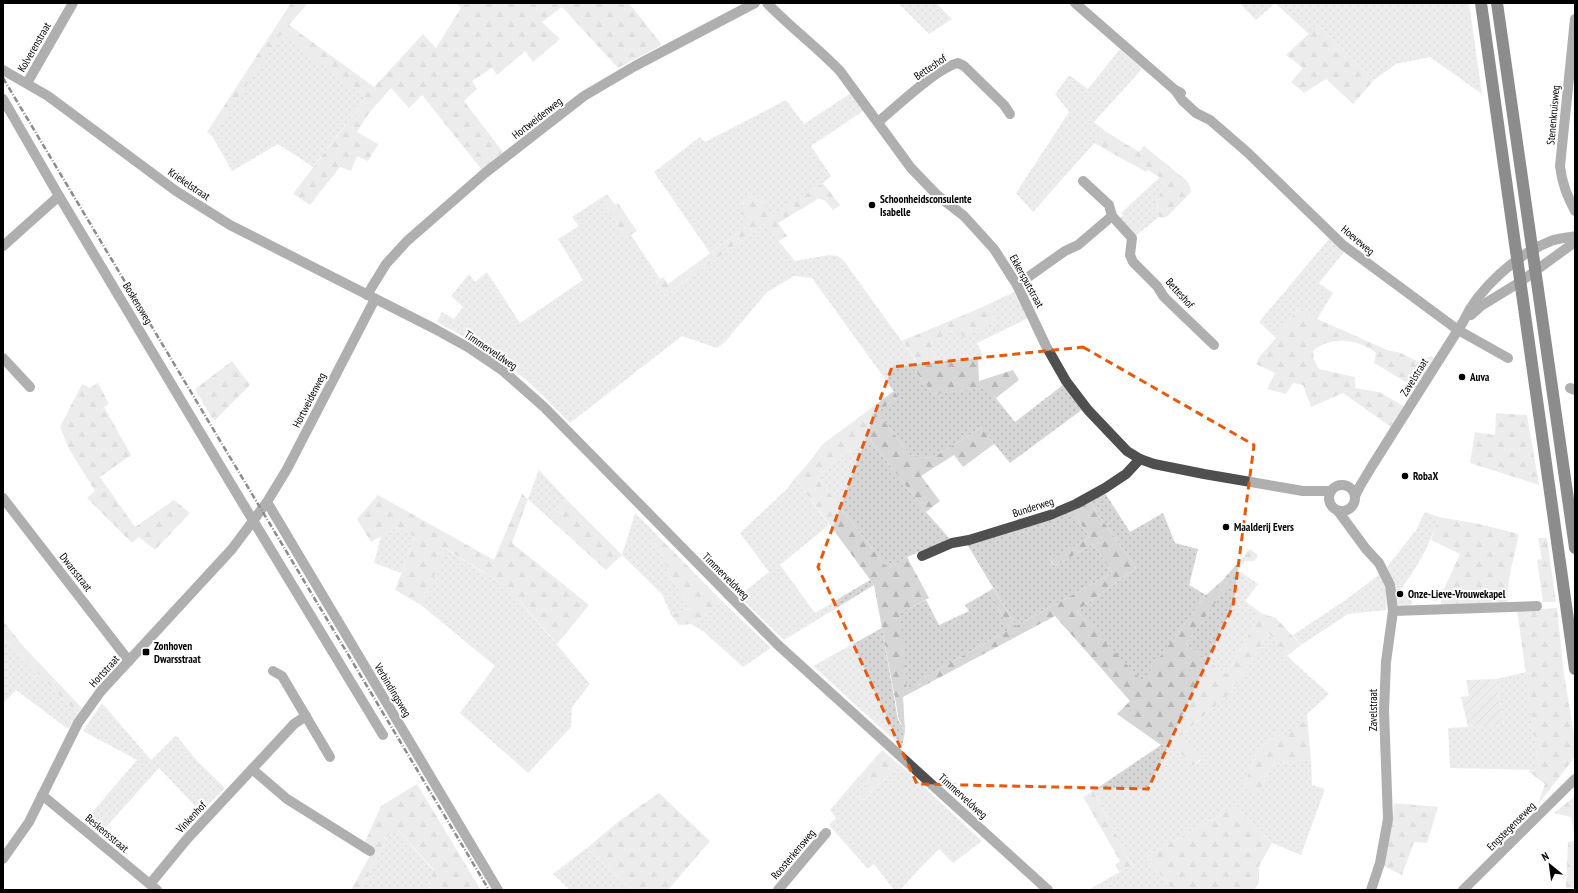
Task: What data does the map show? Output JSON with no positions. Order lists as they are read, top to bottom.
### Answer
{
  "streets": {
    "street": [
      "Kolverenstraat",
      "Betteshof",
      "Stenenkruisweg",
      "Hortweidenweg",
      "Kriekelstraat",
      "Hoeveweg",
      "Ekkersputstraat",
      "Boskensweg",
      "Timmerveldweg",
      "Zavelstraat",
      "Bunderweg",
      "Dwarsstraat",
      "Hortstraat",
      "Verbindingsweg",
      "Vinkenhof",
      "Engstegenseweg",
      "Beskensstraat",
      "Roosterkensweg"
    ]
  },
  "crossings": [
    ["Kolverenstraat", "Kriekelstraat"],
    ["Betteshof", "Ekkersputstraat"],
    ["Hortweidenweg", "Kriekelstraat"],
    ["Hortweidenweg", "Timmerveldweg"],
    ["Hortweidenweg", "Hortstraat"],
    ["Hortweidenweg", "Verbindingsweg"],
    ["Kriekelstraat", "Timmerveldweg"],
    ["Hoeveweg", "Zavelstraat"],
    ["Ekkersputstraat", "Zavelstraat"],
    ["Ekkersputstraat", "Bunderweg"],
    ["Boskensweg", "Hortstraat"],
    ["Dwarsstraat", "Hortstraat"],
    ["Hortstraat", "Verbindingsweg"],
    ["Hortstraat", "Beskensstraat"],
    ["Vinkenhof", "Beskensstraat"]
  ],
  "places": {
    "other": [
      "Schoonheidsconsulente Isabelle",
      "Auva",
      "RobaX",
      "Maalderij Evers",
      "Onze-Lieve-Vrouwekapel"
    ],
    "transit": ["Zonhoven Dwarsstraat"]
  },
  "north": "top left"
}
